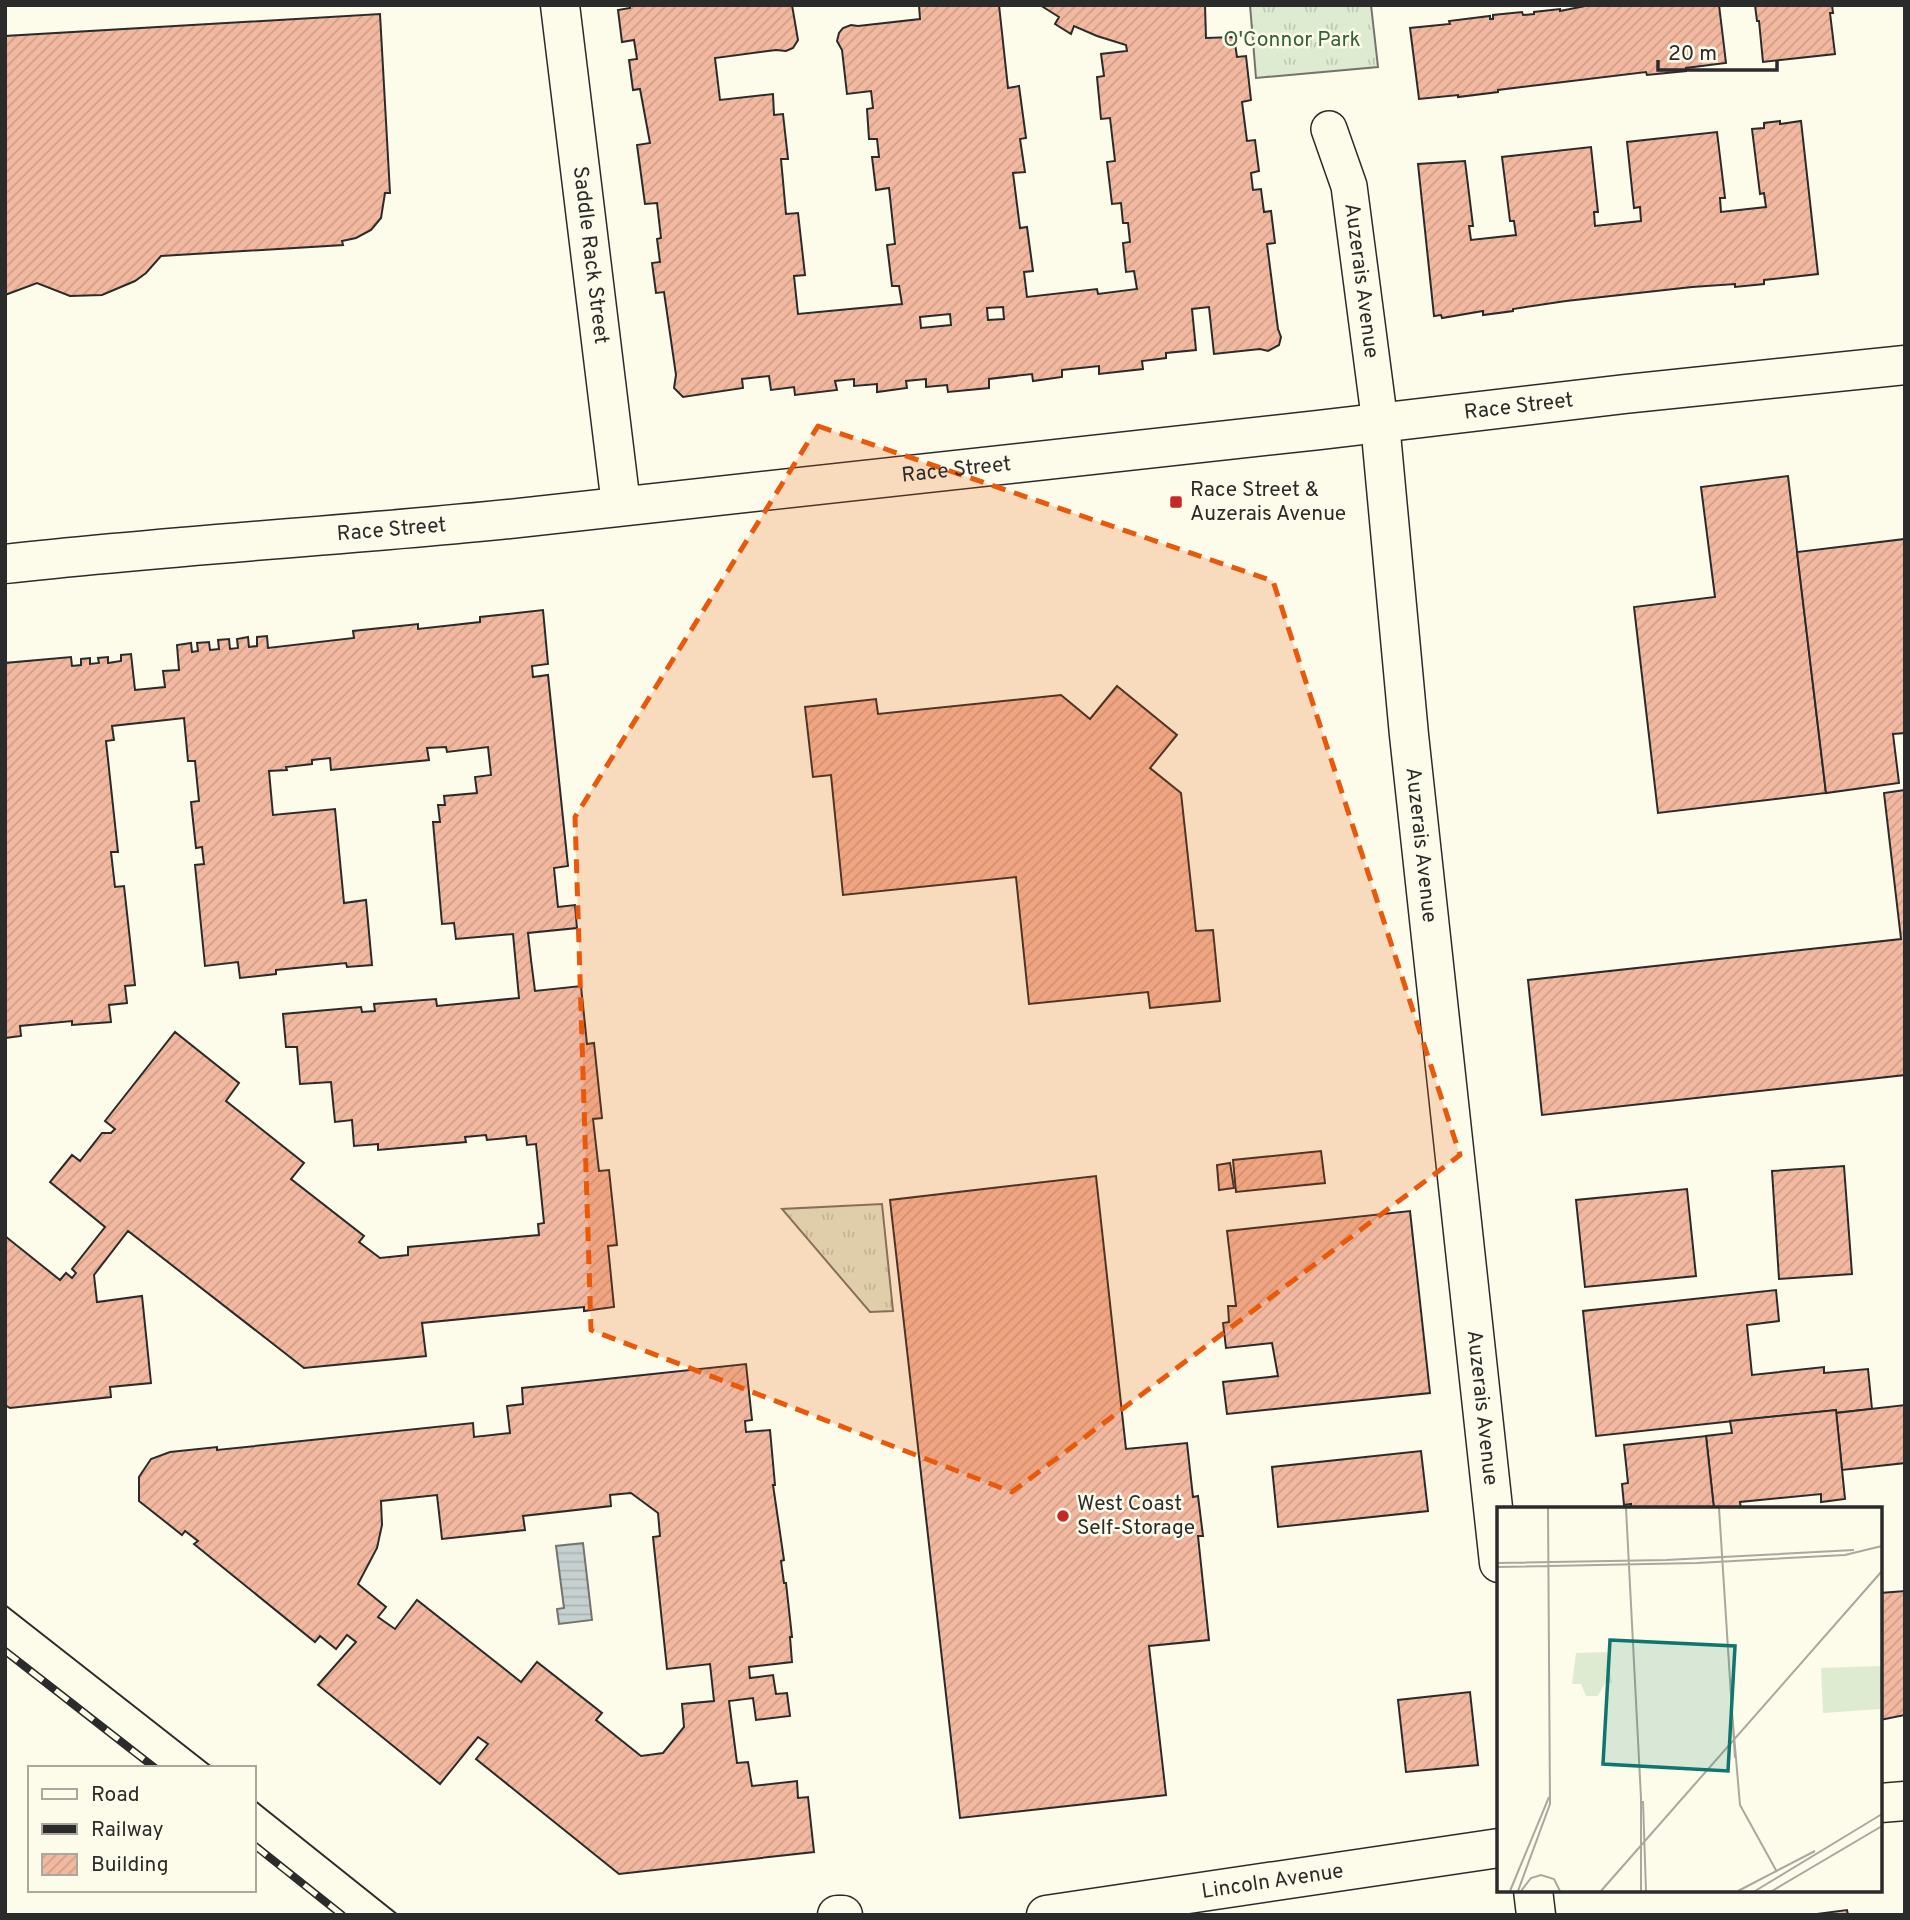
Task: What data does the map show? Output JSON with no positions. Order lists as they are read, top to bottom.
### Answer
{
  "streets": {
    "main road": [
      "Saddle Rack Street",
      "Auzerais Avenue",
      "Race Street",
      "Lincoln Avenue"
    ]
  },
  "crossings": [
    ["Saddle Rack Street", "Race Street"],
    ["Auzerais Avenue", "Race Street"]
  ],
  "parks": ["O'Connor Park"],
  "places": {
    "transit": ["Race Street & Auzerais Avenue"],
    "other": ["West Coast Self-Storage"]
  },
  "legend": ["Road", "Railway", "Building"],
  "scale_bar": "20 m"
}
